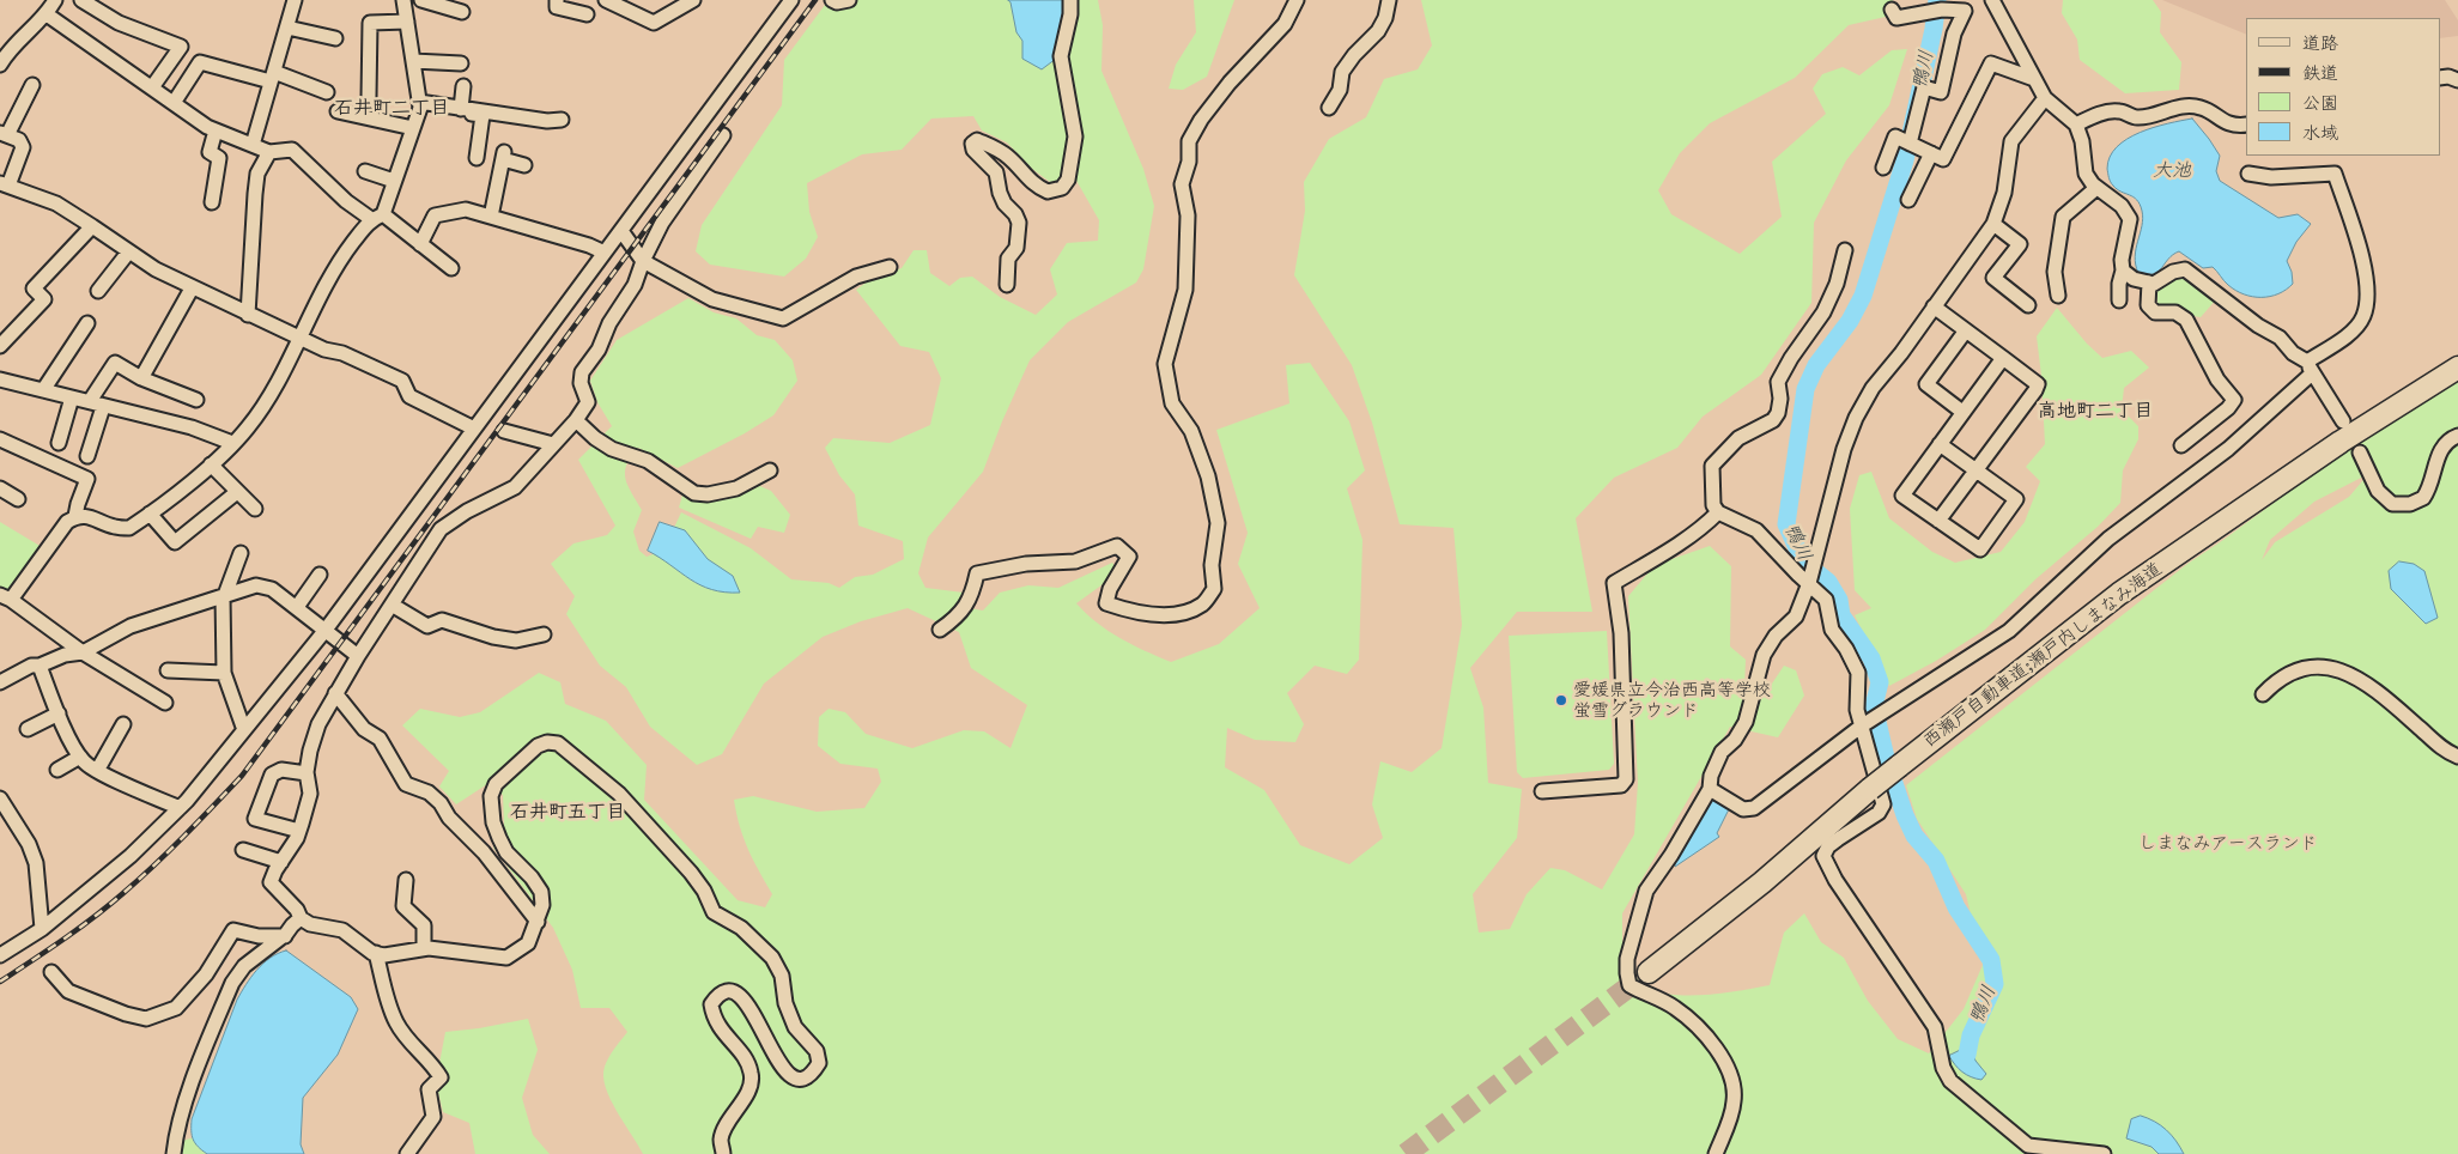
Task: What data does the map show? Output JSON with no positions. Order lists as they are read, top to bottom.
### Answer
{
  "streets": {
    "highway": ["西瀬戸自動車道;瀬戸内しまなみ海道"]
  },
  "districts": ["石井町二丁目", "高地町二丁目", "石井町五丁目"],
  "water": ["鴨川", "大池"],
  "parks": ["しまなみアースランド"],
  "places": ["愛媛県立今治西高等学校 蛍雪グラウンド"],
  "legend": [
    "道路",
    "鉄道",
    "公園",
    "水域"
  ]
}
